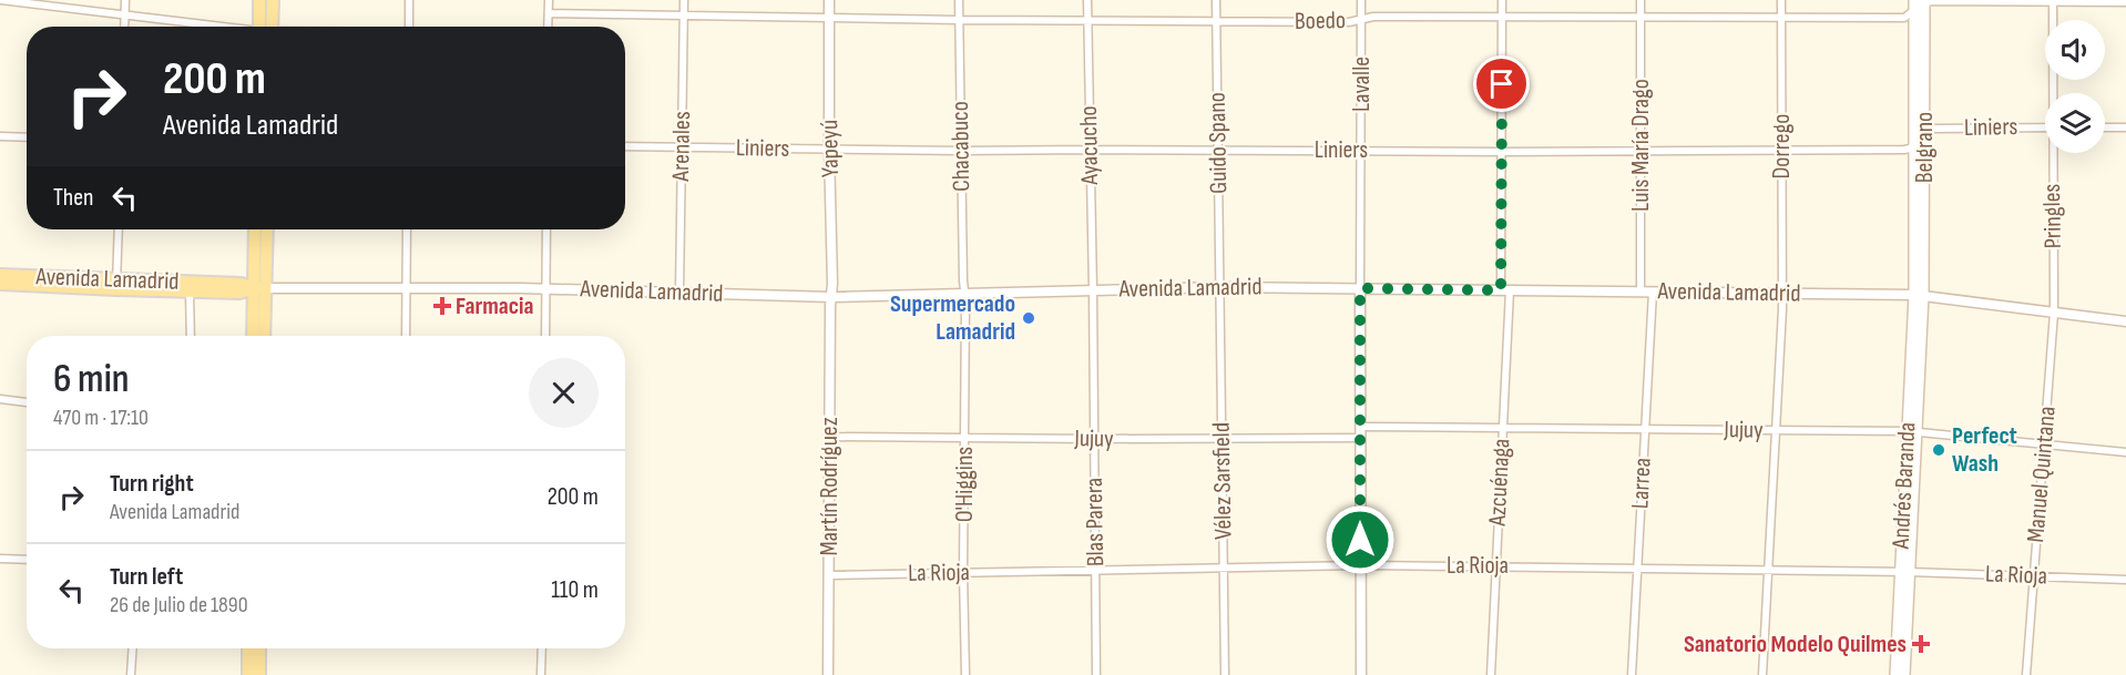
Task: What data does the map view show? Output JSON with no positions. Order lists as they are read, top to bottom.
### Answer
{
  "streets": {
    "main road": ["Belgrano", "Avenida Lamadrid", "Andrés Baranda"],
    "street": [
      "Boedo",
      "Lavalle",
      "Liniers",
      "Guido Spano",
      "Ayacucho",
      "Luis María Drago",
      "Arenales",
      "Chacabuco",
      "Dorrego",
      "Yapeyú",
      "Pringles",
      "Jujuy",
      "Manuel Quintana",
      "Vélez Sarsfield",
      "Azcuénaga",
      "Larrea",
      "O'Higgins",
      "Martín Rodríguez",
      "Blas Parera",
      "La Rioja"
    ]
  },
  "crossings": [
    ["Boedo", "Lavalle"],
    ["Boedo", "Guido Spano"],
    ["Boedo", "Ayacucho"],
    ["Boedo", "Luis María Drago"],
    ["Boedo", "Arenales"],
    ["Boedo", "Chacabuco"],
    ["Boedo", "Dorrego"],
    ["Boedo", "Belgrano"],
    ["Boedo", "Yapeyú"],
    ["Boedo", "Pringles"],
    ["Boedo", "Azcuénaga"],
    ["Lavalle", "Liniers"],
    ["Lavalle", "Avenida Lamadrid"],
    ["Liniers", "Guido Spano"],
    ["Liniers", "Ayacucho"],
    ["Liniers", "Luis María Drago"],
    ["Liniers", "Arenales"],
    ["Liniers", "Chacabuco"],
    ["Liniers", "Dorrego"],
    ["Liniers", "Belgrano"],
    ["Liniers", "Yapeyú"],
    ["Liniers", "Azcuénaga"],
    ["Guido Spano", "Avenida Lamadrid"],
    ["Guido Spano", "Vélez Sarsfield"],
    ["Ayacucho", "Avenida Lamadrid"],
    ["Ayacucho", "Blas Parera"],
    ["Luis María Drago", "Avenida Lamadrid"],
    ["Arenales", "Avenida Lamadrid"],
    ["Chacabuco", "Avenida Lamadrid"],
    ["Chacabuco", "O'Higgins"],
    ["Dorrego", "Avenida Lamadrid"],
    ["Dorrego", "Jujuy"],
    ["Dorrego", "La Rioja"],
    ["Belgrano", "Avenida Lamadrid"],
    ["Belgrano", "Andrés Baranda"],
    ["Yapeyú", "Avenida Lamadrid"],
    ["Yapeyú", "Martín Rodríguez"],
    ["Pringles", "Avenida Lamadrid"],
    ["Pringles", "Manuel Quintana"],
    ["Avenida Lamadrid", "Manuel Quintana"],
    ["Avenida Lamadrid", "Vélez Sarsfield"],
    ["Avenida Lamadrid", "Azcuénaga"],
    ["Avenida Lamadrid", "Larrea"],
    ["Avenida Lamadrid", "O'Higgins"],
    ["Avenida Lamadrid", "Andrés Baranda"],
    ["Avenida Lamadrid", "Martín Rodríguez"],
    ["Avenida Lamadrid", "Blas Parera"],
    ["Jujuy", "Manuel Quintana"],
    ["Jujuy", "Vélez Sarsfield"],
    ["Jujuy", "Azcuénaga"],
    ["Jujuy", "Larrea"],
    ["Jujuy", "O'Higgins"],
    ["Jujuy", "Andrés Baranda"],
    ["Jujuy", "Martín Rodríguez"],
    ["Jujuy", "Blas Parera"],
    ["Manuel Quintana", "La Rioja"],
    ["Vélez Sarsfield", "La Rioja"],
    ["Azcuénaga", "La Rioja"],
    ["Larrea", "La Rioja"],
    ["O'Higgins", "La Rioja"],
    ["Andrés Baranda", "La Rioja"],
    ["Martín Rodríguez", "La Rioja"],
    ["Blas Parera", "La Rioja"]
  ],
  "places": {
    "health": ["Farmacia", "Sanatorio Modelo Quilmes"],
    "other": ["Supermercado Lamadrid", "Perfect Wash"]
  },
  "page": {
    "turn": ["200 m", "Avenida Lamadrid"],
    "then": "Then",
    "heading": ["6 min", "470 m · 17:10"],
    "list": [
      {
        "name": "Turn right",
        "note": "Avenida Lamadrid",
        "value": "200 m"
      },
      {
        "name": "Turn left",
        "note": "26 de Julio de 1890",
        "value": "110 m"
      }
    ]
  }
}
